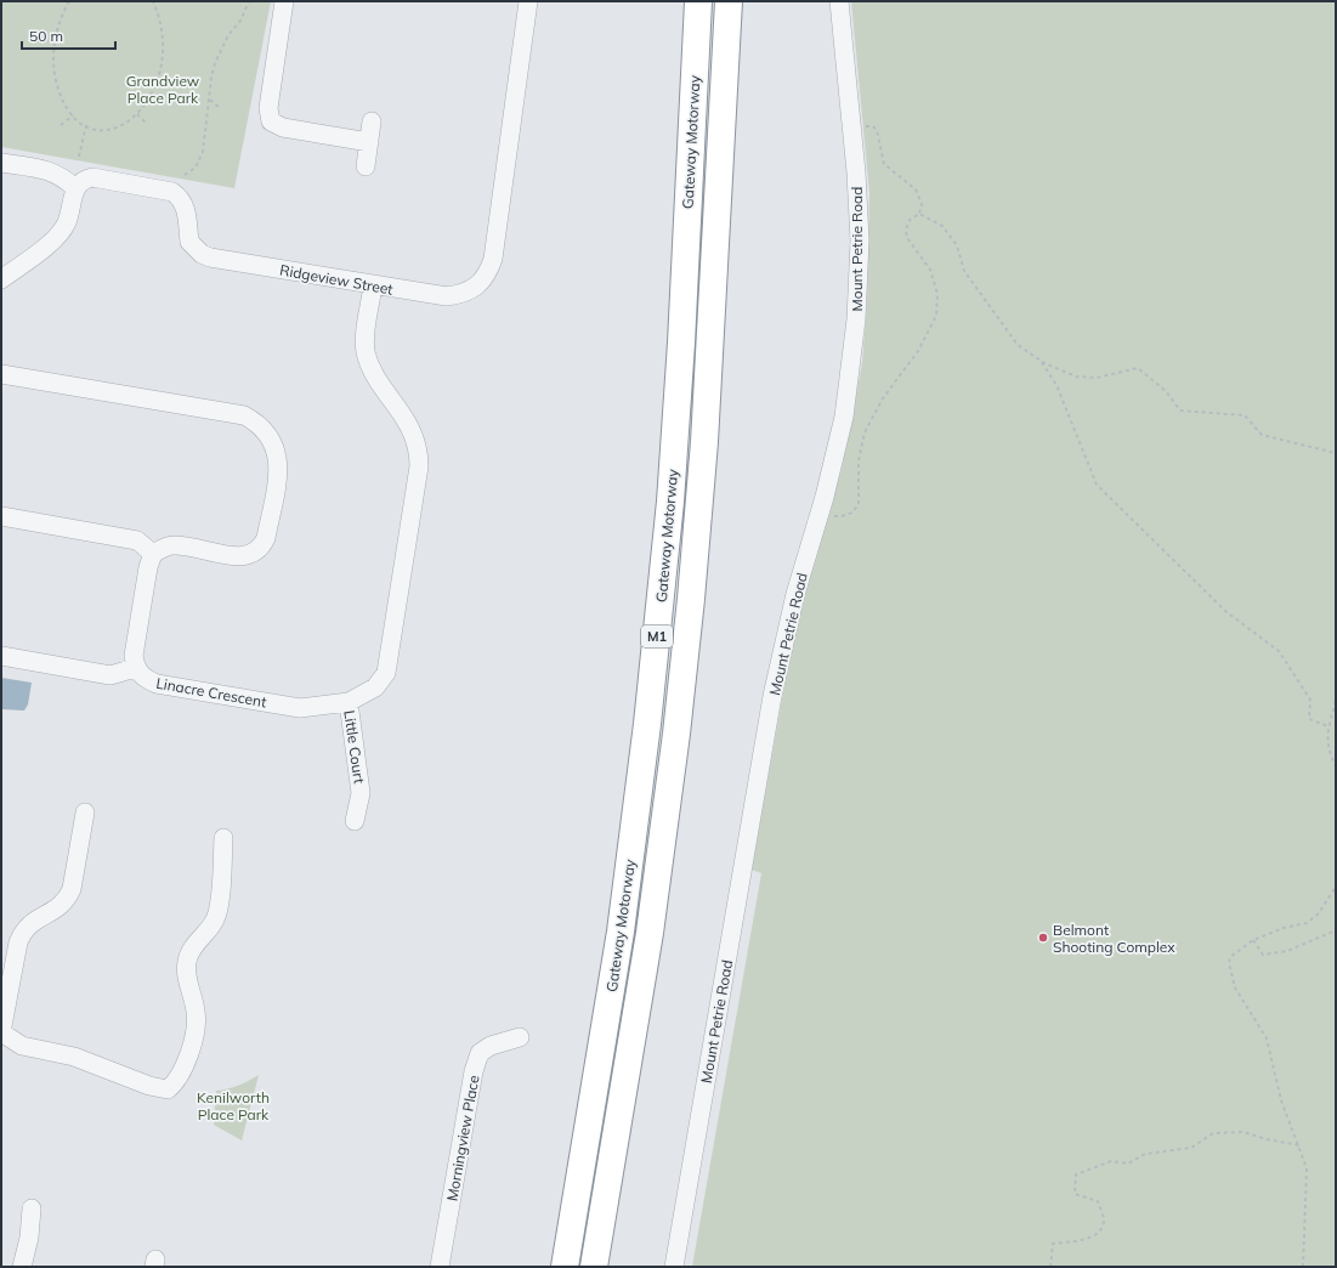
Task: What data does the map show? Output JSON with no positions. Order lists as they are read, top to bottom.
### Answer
{
  "streets": {
    "highway": ["Gateway Motorway", "M1"],
    "street": [
      "Mount Petrie Road",
      "Ridgeview Street",
      "Linacre Crescent",
      "Little Court",
      "Morningview Place"
    ]
  },
  "crossings": [
    ["Ridgeview Street", "Linacre Crescent"],
    ["Linacre Crescent", "Little Court"]
  ],
  "parks": ["Grandview Place Park", "Kenilworth Place Park"],
  "places": ["Belmont Shooting Complex"],
  "scale_bar": "50 m"
}
